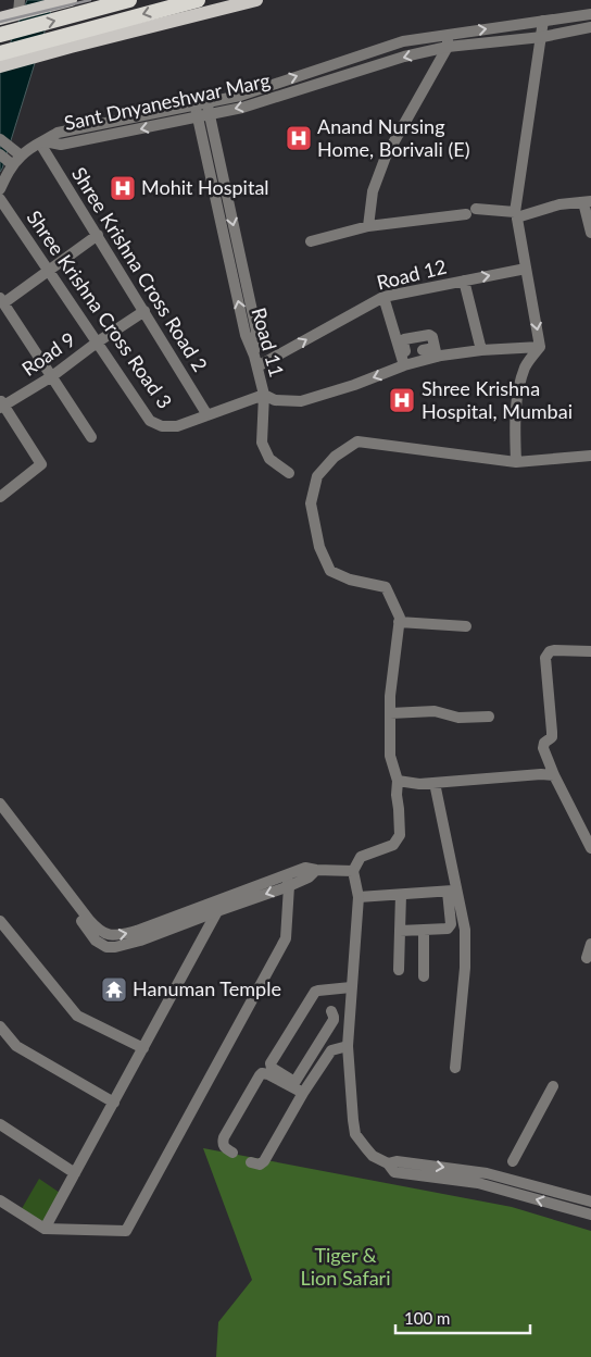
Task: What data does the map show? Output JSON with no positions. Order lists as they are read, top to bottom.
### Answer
{
  "streets": {
    "street": [
      "Sant Dnyaneshwar Marg",
      "Shree Krishna Cross Road 2",
      "Road 12",
      "Shree Krishna Cross Road 3",
      "Road 11",
      "Road 9"
    ]
  },
  "crossings": [
    ["Sant Dnyaneshwar Marg", "Shree Krishna Cross Road 2"],
    ["Sant Dnyaneshwar Marg", "Road 11"],
    ["Shree Krishna Cross Road 2", "Shree Krishna Cross Road 3"],
    ["Shree Krishna Cross Road 2", "Road 9"],
    ["Road 12", "Road 11"],
    ["Shree Krishna Cross Road 3", "Road 11"],
    ["Shree Krishna Cross Road 3", "Road 9"]
  ],
  "one_way": ["Road 12"],
  "parks": ["Tiger & Lion Safari"],
  "places": {
    "hospital": ["Anand Nursing Home, Borivali (E)", "Mohit Hospital", "Shree Krishna Hospital, Mumbai"],
    "temple": ["Hanuman Temple"]
  },
  "scale_bar": "100 m"
}
